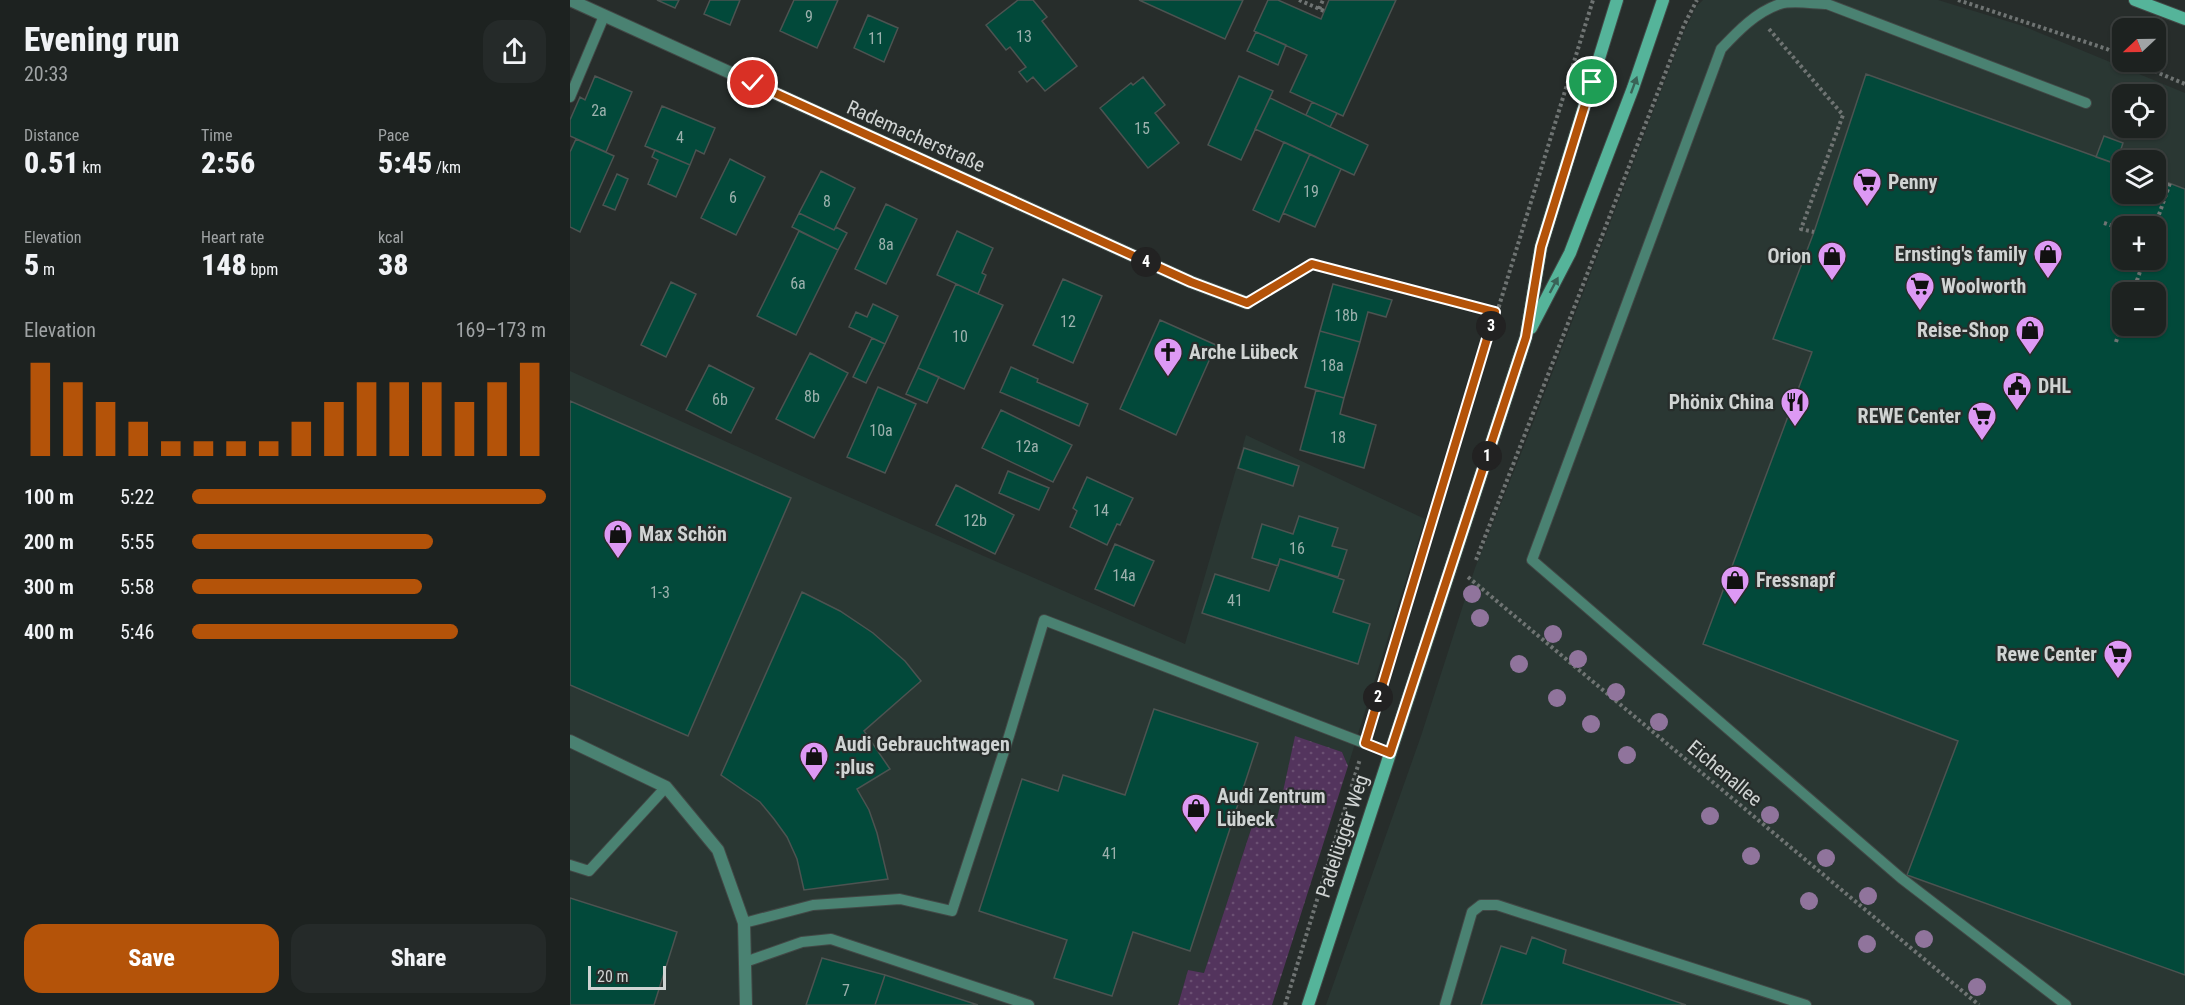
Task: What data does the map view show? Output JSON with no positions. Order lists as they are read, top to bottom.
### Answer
{
  "streets": {
    "main road": ["Padelügger Weg"],
    "street": ["Rademacherstraße"],
    "path": ["Eichenallee"]
  },
  "crossings": [
    ["Eichenallee", "Padelügger Weg"]
  ],
  "places": {
    "supermarket": [
      "Penny",
      "Woolworth",
      "REWE Center",
      "Rewe Center"
    ],
    "shop": [
      "Ernsting's family",
      "Orion",
      "Reise-Shop",
      "Max Schön",
      "Fressnapf",
      "Audi Gebrauchtwagen :plus",
      "Audi Zentrum Lübeck"
    ],
    "church": ["Arche Lübeck"],
    "public building": ["DHL"],
    "restaurant": ["Phönix China"]
  },
  "house_numbers": [
    "9",
    "13",
    "11",
    "2a",
    "15",
    "4",
    "19",
    "6",
    "8",
    "8a",
    "6a",
    "18b",
    "12",
    "10",
    "18a",
    "8b",
    "6b",
    "10a",
    "18",
    "12a",
    "14",
    "12b",
    "16",
    "14a",
    "1-3",
    "41",
    "41",
    "7"
  ],
  "scale_bar": "20 m",
  "north": "left",
  "page": {
    "heading": ["Evening run", "20:33"],
    "map_buttons": ["+", "−"],
    "stats": [
      ["Distance", "0.51 km"],
      ["Time", "2:56"],
      ["Pace", "5:45 /km"],
      ["Elevation", "5 m"],
      ["Heart rate", "148 bpm"],
      ["kcal", "38"]
    ],
    "pins": [
      "4",
      "3",
      "1",
      "2"
    ],
    "chart": ["Elevation", "169–173 m"],
    "list": [
      {
        "name": "100 m",
        "note": "5:22"
      },
      {
        "name": "200 m",
        "note": "5:55"
      },
      {
        "name": "300 m",
        "note": "5:58"
      },
      {
        "name": "400 m",
        "note": "5:46"
      }
    ],
    "buttons": ["Save", "Share"],
    "scale": "20 m"
  }
}
